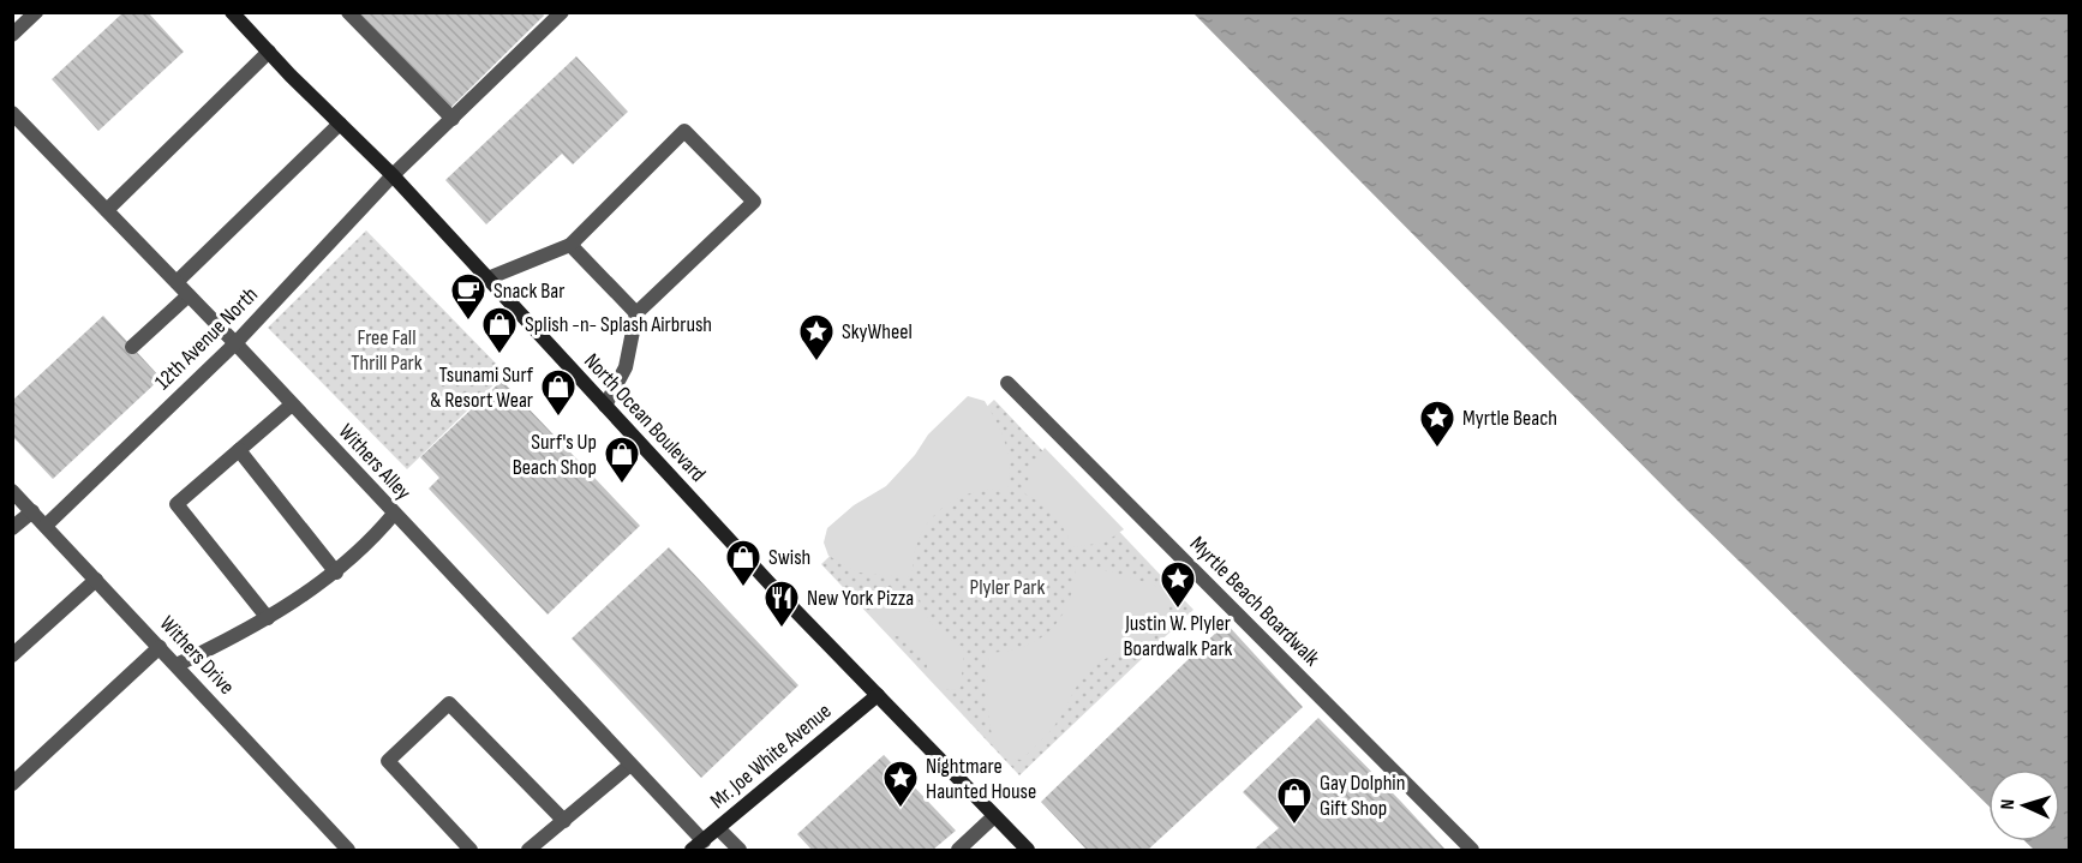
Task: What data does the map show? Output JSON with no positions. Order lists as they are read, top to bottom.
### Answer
{
  "streets": {
    "main road": ["North Ocean Boulevard", "Mr. Joe White Avenue"],
    "street": [
      "12th Avenue North",
      "Withers Alley",
      "Myrtle Beach Boardwalk",
      "Withers Drive"
    ]
  },
  "crossings": [
    ["12th Avenue North", "North Ocean Boulevard"],
    ["12th Avenue North", "Withers Alley"],
    ["12th Avenue North", "Withers Drive"],
    ["North Ocean Boulevard", "Mr. Joe White Avenue"],
    ["Withers Alley", "Mr. Joe White Avenue"]
  ],
  "parks": ["Free Fall Thrill Park", "Plyler Park"],
  "places": {
    "cafe": ["Snack Bar"],
    "shop": [
      "Splish -n- Splash Airbrush",
      "Tsunami Surf & Resort Wear",
      "Surf's Up Beach Shop",
      "Swish",
      "Gay Dolphin Gift Shop"
    ],
    "place": [
      "SkyWheel",
      "Myrtle Beach",
      "Justin W. Plyler Boardwalk Park",
      "Nightmare Haunted House"
    ],
    "restaurant": ["New York Pizza"]
  },
  "north": "left"
}
